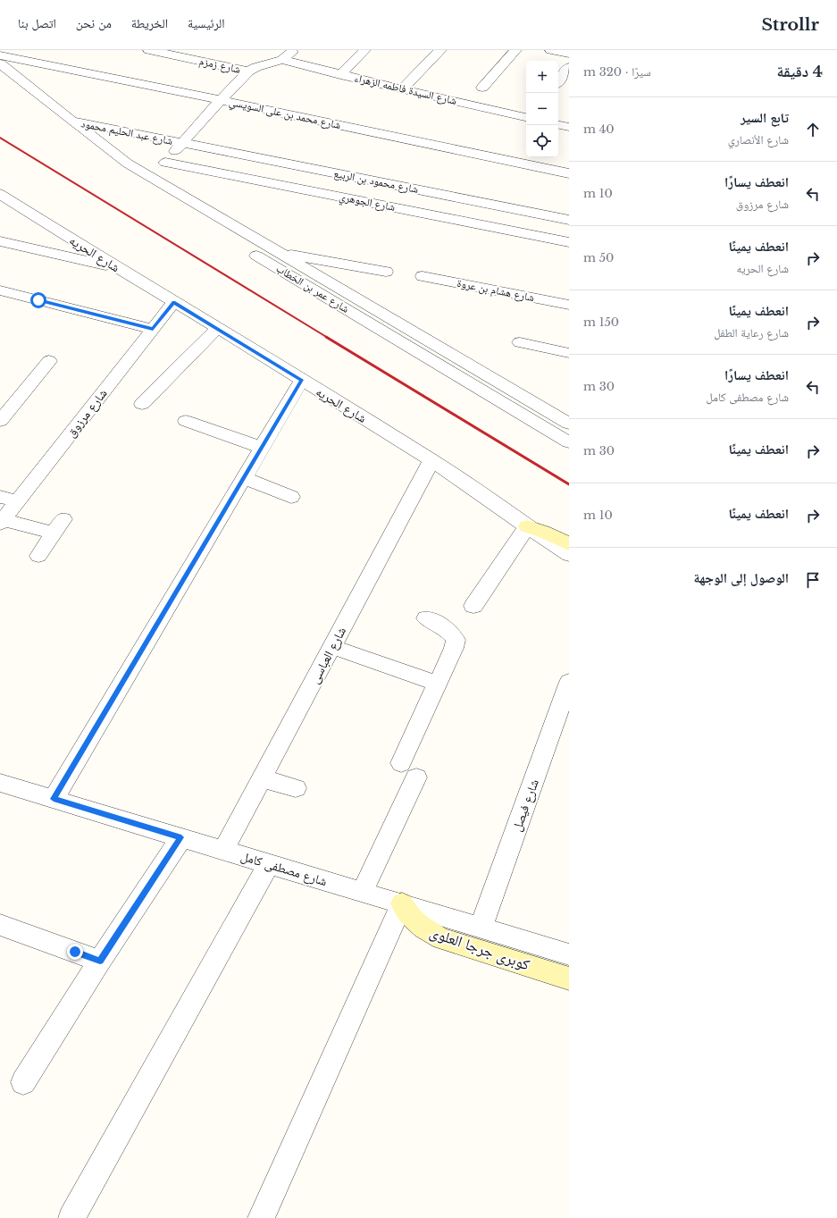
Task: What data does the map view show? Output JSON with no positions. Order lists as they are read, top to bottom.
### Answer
{
  "streets": {
    "street": [
      "شارع زمزم",
      "شارع السيدة فاطمه الزهراء",
      "شارع محمد بن على السويسي",
      "شارع عبد الحليم محمود",
      "شارع محمود بن الربيع",
      "شارع الجوهري",
      "شارع الحريه",
      "شارع عمر بن الخطاب",
      "شارع هشام بن عروة",
      "شارع مرزوق",
      "شارع العباسى",
      "شارع فيصل",
      "شارع مصطفى كامل",
      "كوبرى جرجا العلوى"
    ]
  },
  "crossings": [
    ["شارع عبد الحليم محمود", "شارع محمود بن الربيع"],
    ["شارع عبد الحليم محمود", "شارع عمر بن الخطاب"],
    ["شارع الحريه", "شارع مرزوق"],
    ["شارع الحريه", "شارع العباسى"],
    ["شارع العباسى", "شارع مصطفى كامل"],
    ["شارع فيصل", "شارع مصطفى كامل"],
    ["شارع مصطفى كامل", "كوبرى جرجا العلوى"]
  ],
  "page": {
    "header": "Strollr",
    "nav": [
      "الرئيسية",
      "الخريطة",
      "من نحن",
      "اتصل بنا"
    ],
    "heading": ["4 دقيقة", "سيرًا · 320 m"],
    "map_buttons": ["+", "−"],
    "list": [
      ["تابع السير", "شارع الأنصاري", "40 m"],
      ["انعطف يسارًا", "شارع مرزوق", "10 m"],
      ["انعطف يمينًا", "شارع الحريه", "50 m"],
      ["انعطف يمينًا", "شارع رعاية الطفل", "150 m"],
      ["انعطف يسارًا", "شارع مصطفى كامل", "30 m"],
      ["انعطف يمينًا", "30 m"],
      ["انعطف يمينًا", "10 m"],
      "الوصول إلى الوجهة"
    ]
  }
}
